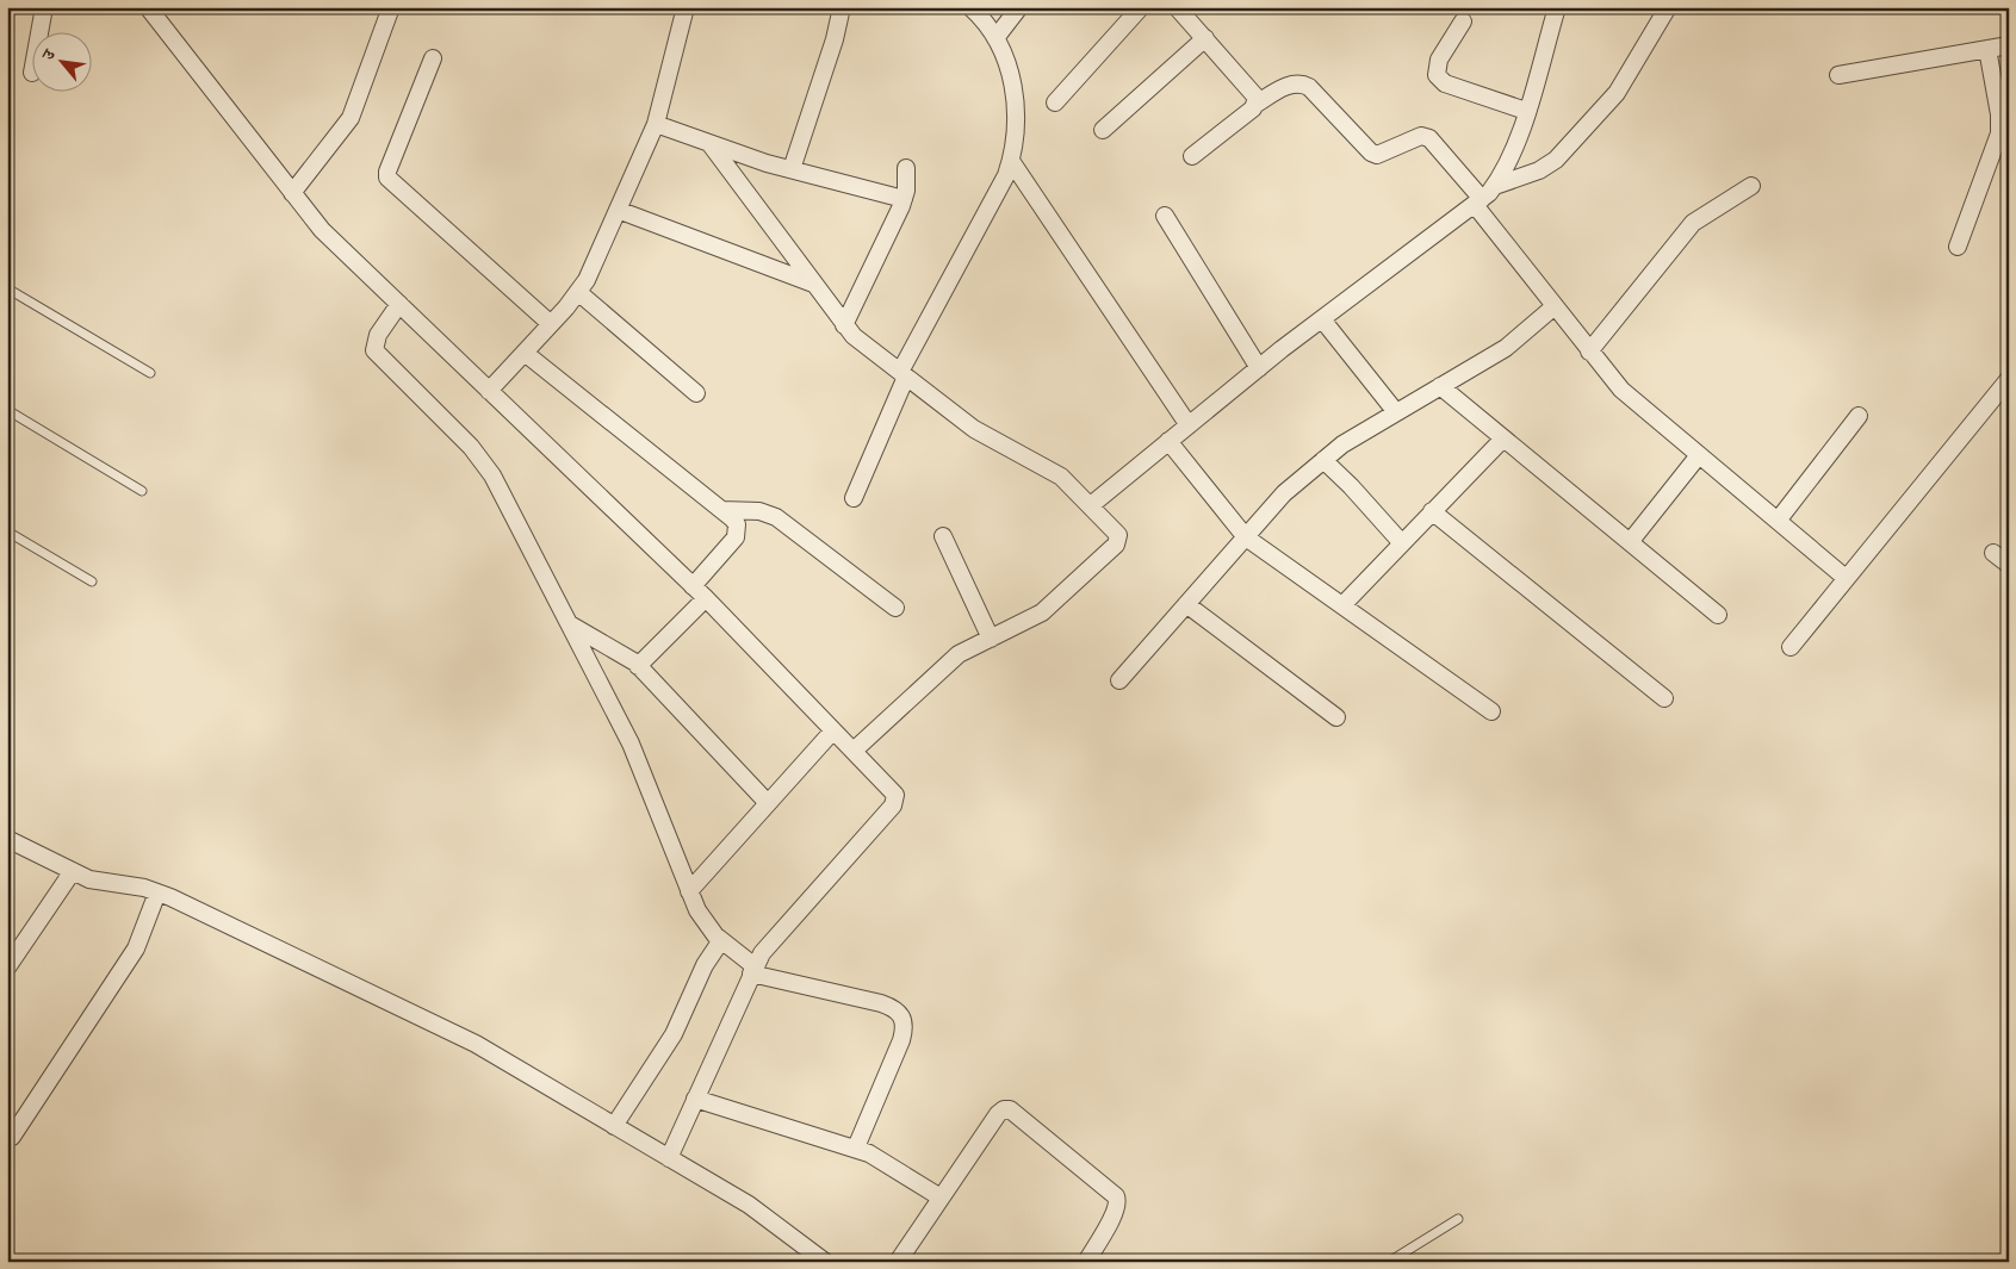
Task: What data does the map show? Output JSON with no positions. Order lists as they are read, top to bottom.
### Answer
{
  "north": "top left"
}
